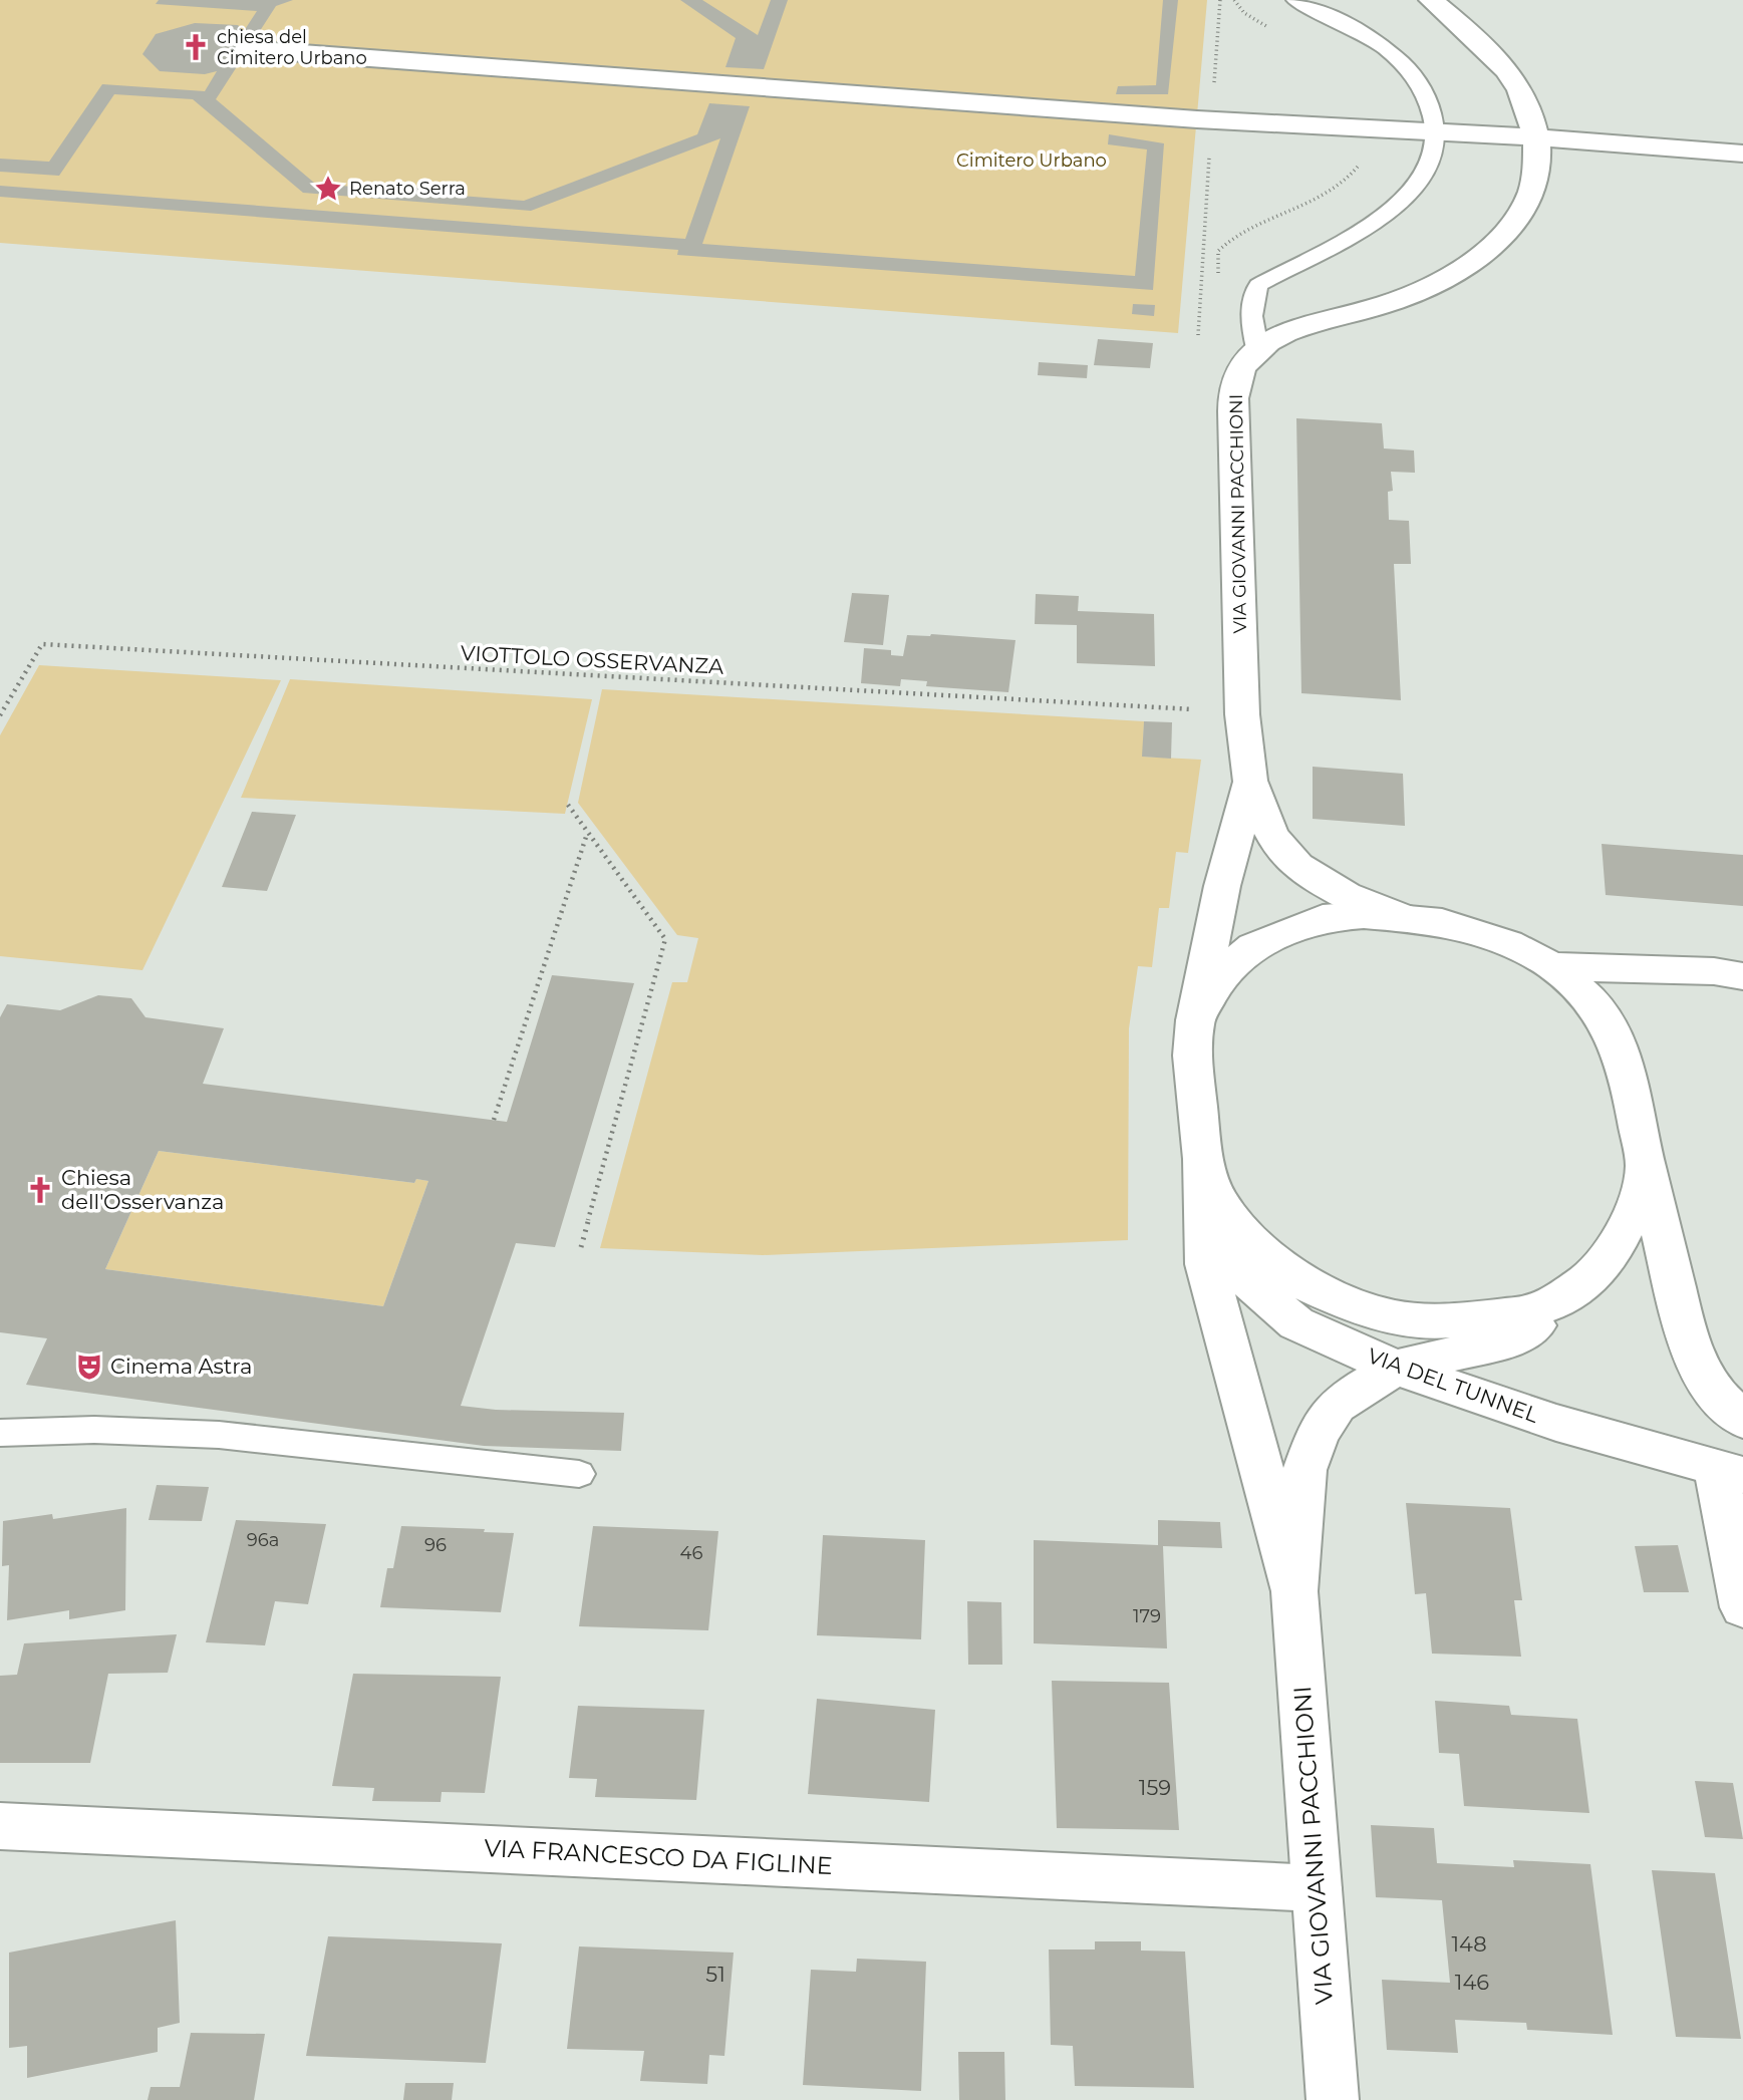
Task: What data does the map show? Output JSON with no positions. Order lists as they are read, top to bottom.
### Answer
{
  "streets": {
    "street": ["VIA GIOVANNI PACCHIONI", "VIA DEL TUNNEL", "VIA FRANCESCO DA FIGLINE"],
    "path": ["VIOTTOLO OSSERVANZA"]
  },
  "crossings": [
    ["VIA GIOVANNI PACCHIONI", "VIA DEL TUNNEL"],
    ["VIA GIOVANNI PACCHIONI", "VIA FRANCESCO DA FIGLINE"]
  ],
  "parks": ["Cimitero Urbano"],
  "places": {
    "church": ["chiesa del Cimitero Urbano", "Chiesa dell'Osservanza"],
    "place": ["Renato Serra"],
    "theatre": ["Cinema Astra"]
  },
  "house_numbers": [
    "96a",
    "96",
    "46",
    "179",
    "159",
    "148",
    "51",
    "146"
  ]
}
